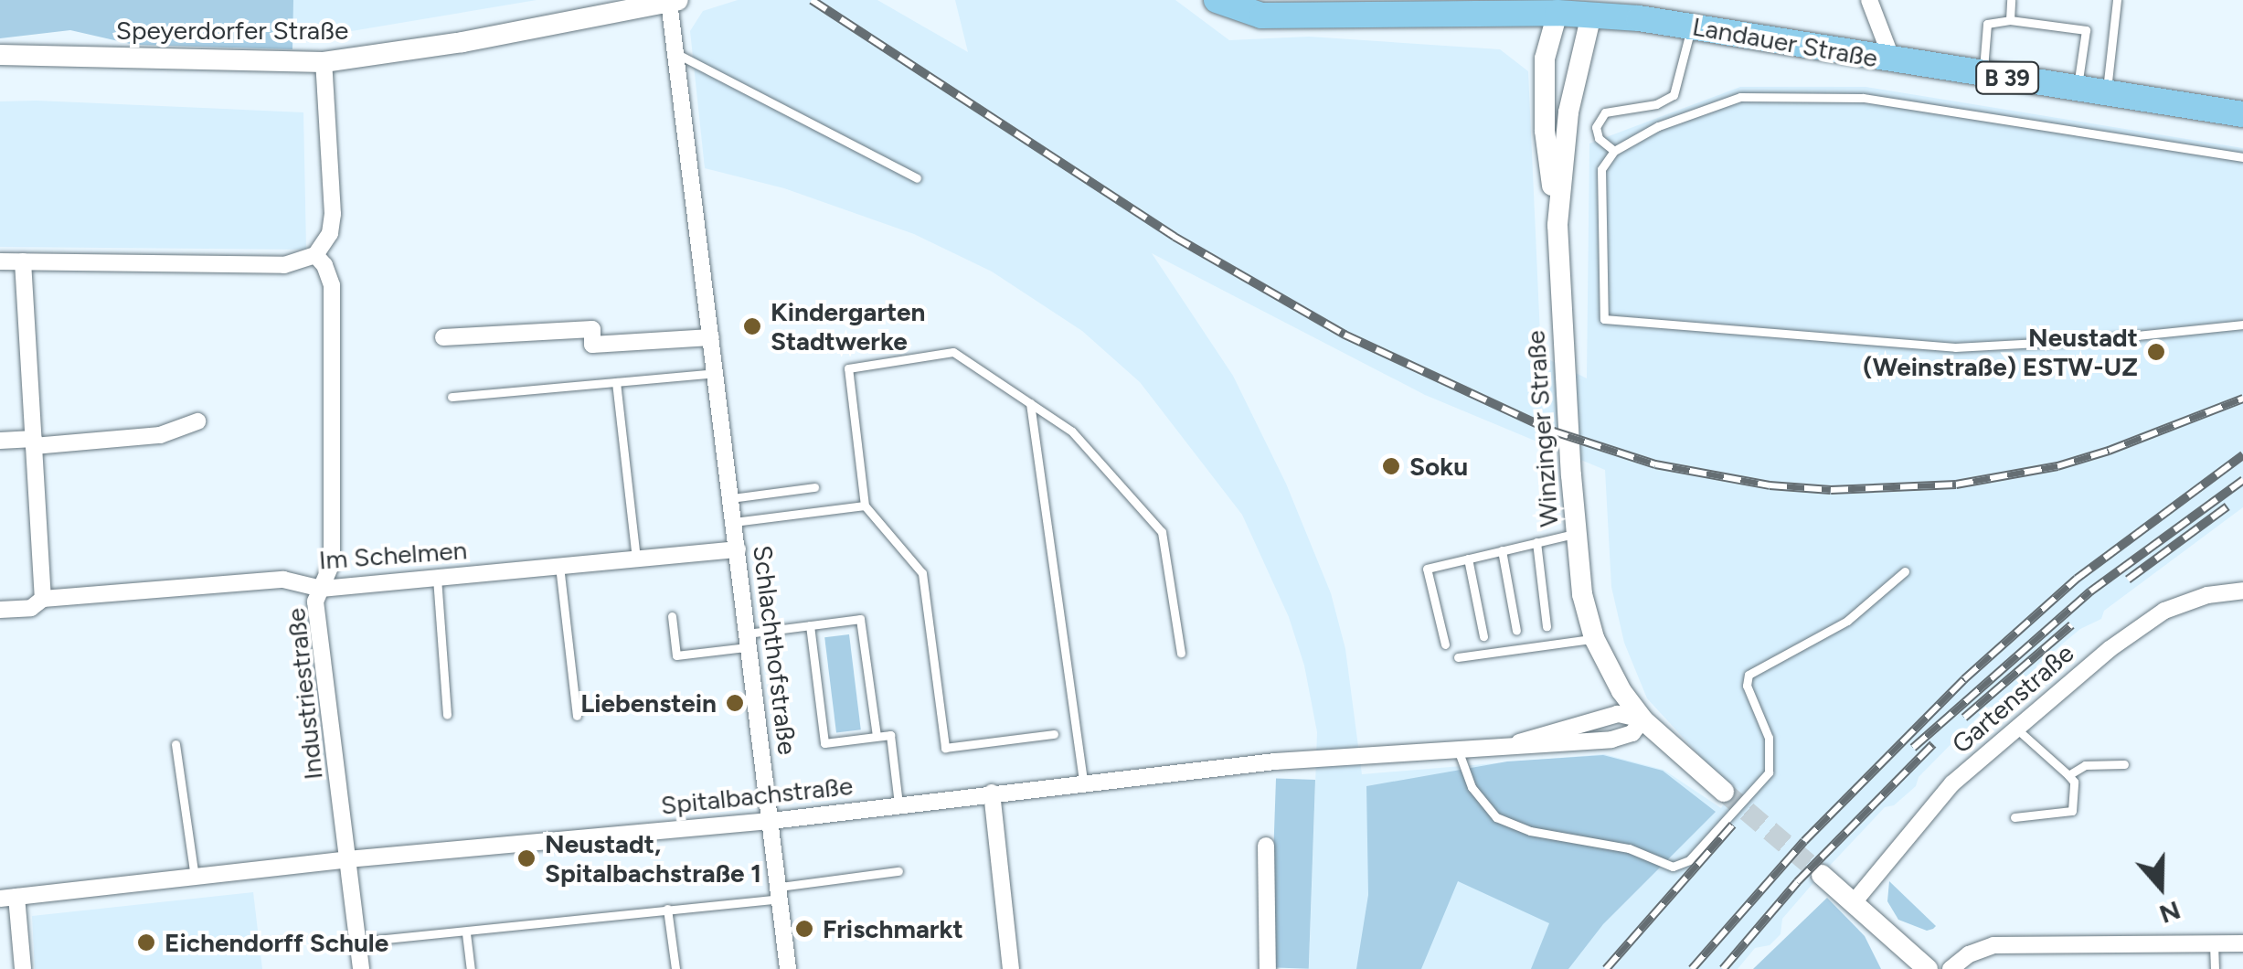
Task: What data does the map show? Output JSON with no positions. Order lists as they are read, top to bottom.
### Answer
{
  "streets": {
    "main road": ["Landauer Straße", "B 39"],
    "street": [
      "Speyerdorfer Straße",
      "Winzinger Straße",
      "Im Schelmen",
      "Schlachthofstraße",
      "Industriestraße",
      "Gartenstraße",
      "Spitalbachstraße"
    ]
  },
  "crossings": [
    ["Speyerdorfer Straße", "Schlachthofstraße"],
    ["Landauer Straße", "Winzinger Straße"],
    ["Winzinger Straße", "Spitalbachstraße"],
    ["Im Schelmen", "Schlachthofstraße"],
    ["Im Schelmen", "Industriestraße"],
    ["Schlachthofstraße", "Spitalbachstraße"],
    ["Industriestraße", "Spitalbachstraße"]
  ],
  "places": [
    "Kindergarten Stadtwerke",
    "Neustadt (Weinstraße) ESTW-UZ",
    "Soku",
    "Liebenstein",
    "Neustadt, Spitalbachstraße 1",
    "Frischmarkt",
    "Eichendorff Schule"
  ],
  "north": "bottom"
}
